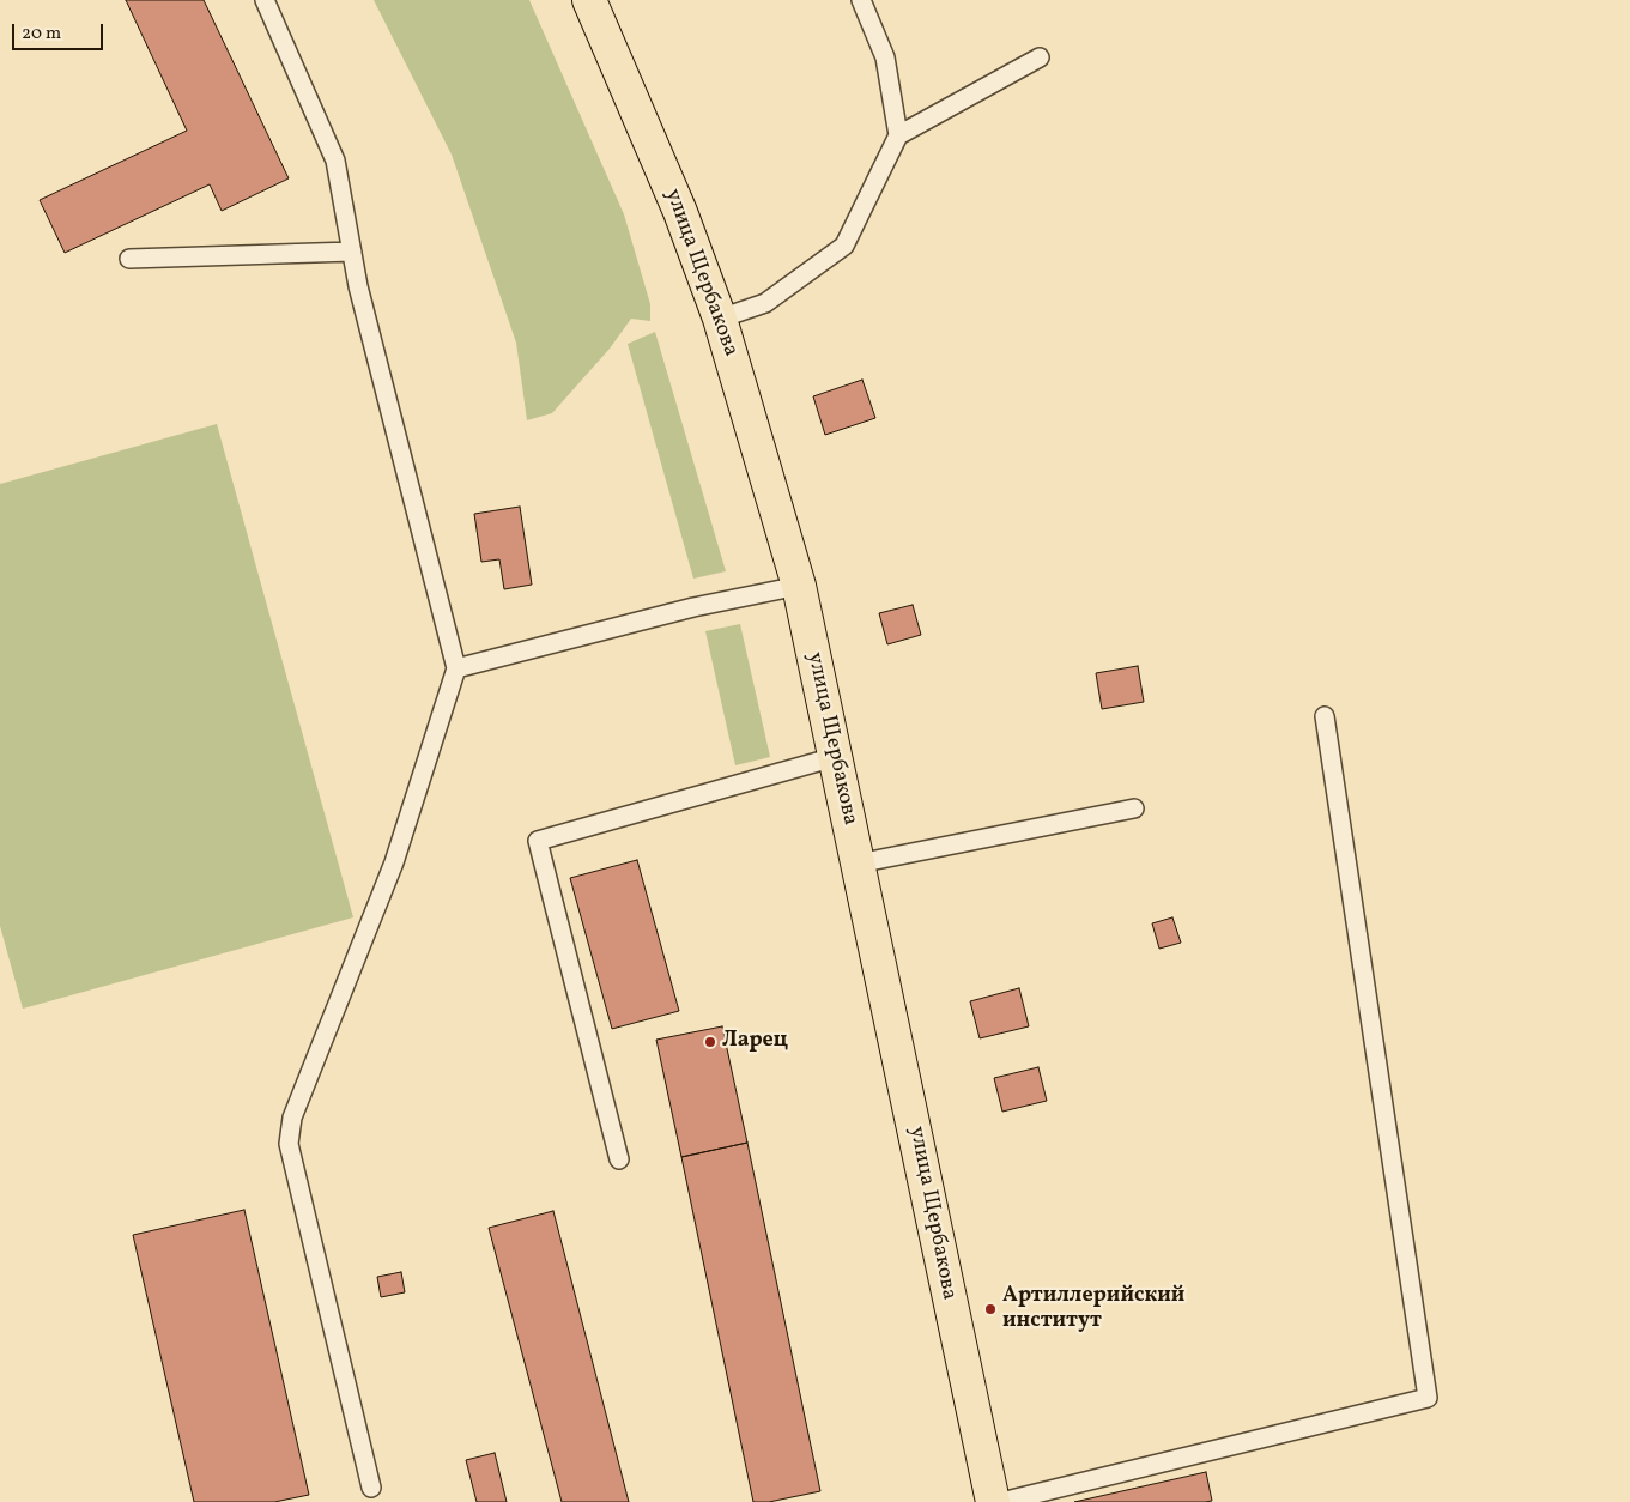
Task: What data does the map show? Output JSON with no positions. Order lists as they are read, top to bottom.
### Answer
{
  "streets": {
    "main road": ["улица Щербакова"]
  },
  "places": ["Ларец", "Артиллерийский институт"],
  "scale_bar": "20 m"
}
